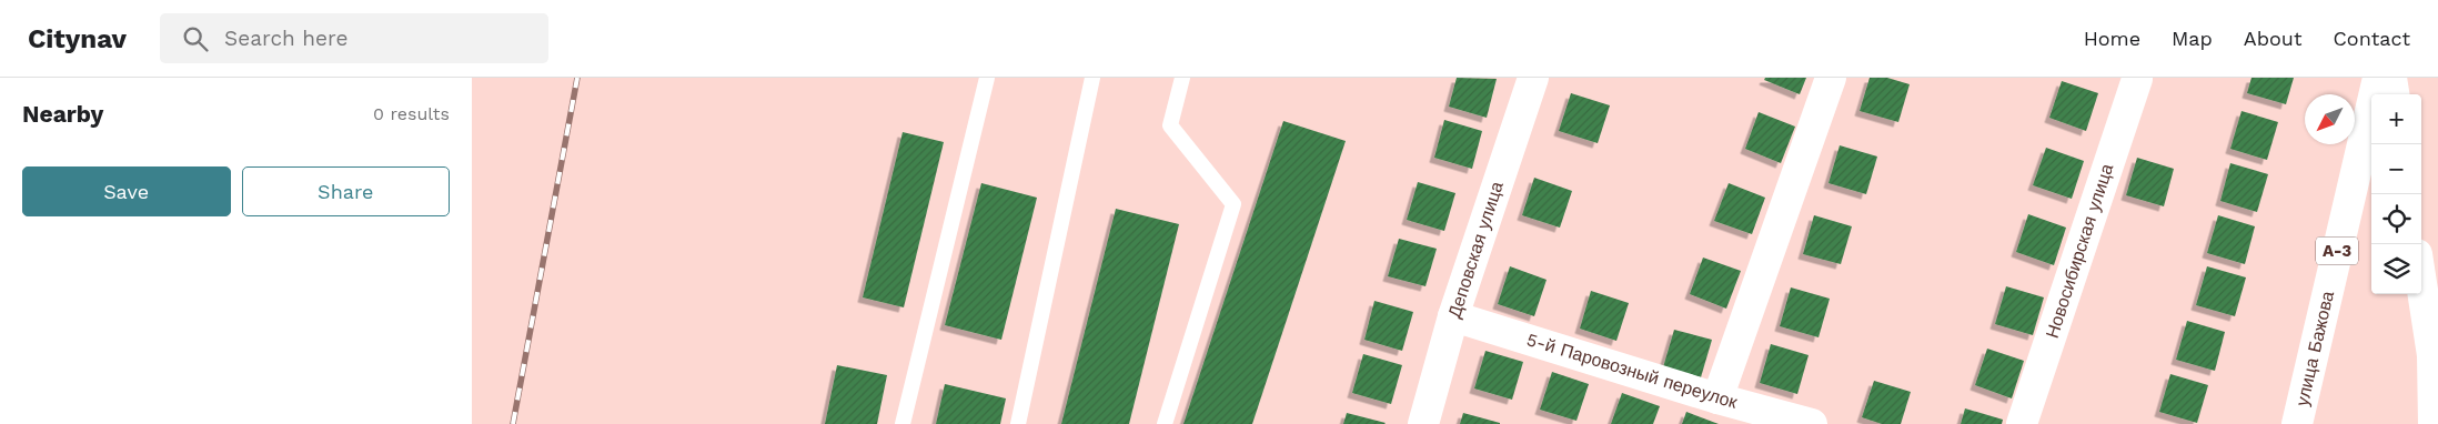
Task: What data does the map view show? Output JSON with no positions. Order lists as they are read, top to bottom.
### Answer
{
  "streets": {
    "main road": [
      "Деповская улица",
      "Новосибирская улица",
      "A-3",
      "улица Бажова",
      "5-й Паровозный переулок"
    ]
  },
  "crossings": [
    ["Деповская улица", "5-й Паровозный переулок"]
  ],
  "north": "bottom left",
  "page": {
    "header": "Citynav",
    "search": "Search here",
    "nav": [
      "Home",
      "Map",
      "About",
      "Contact"
    ],
    "heading": ["Nearby", "0 results"],
    "map_buttons": ["+", "−"],
    "buttons": ["Save", "Share"]
  }
}
